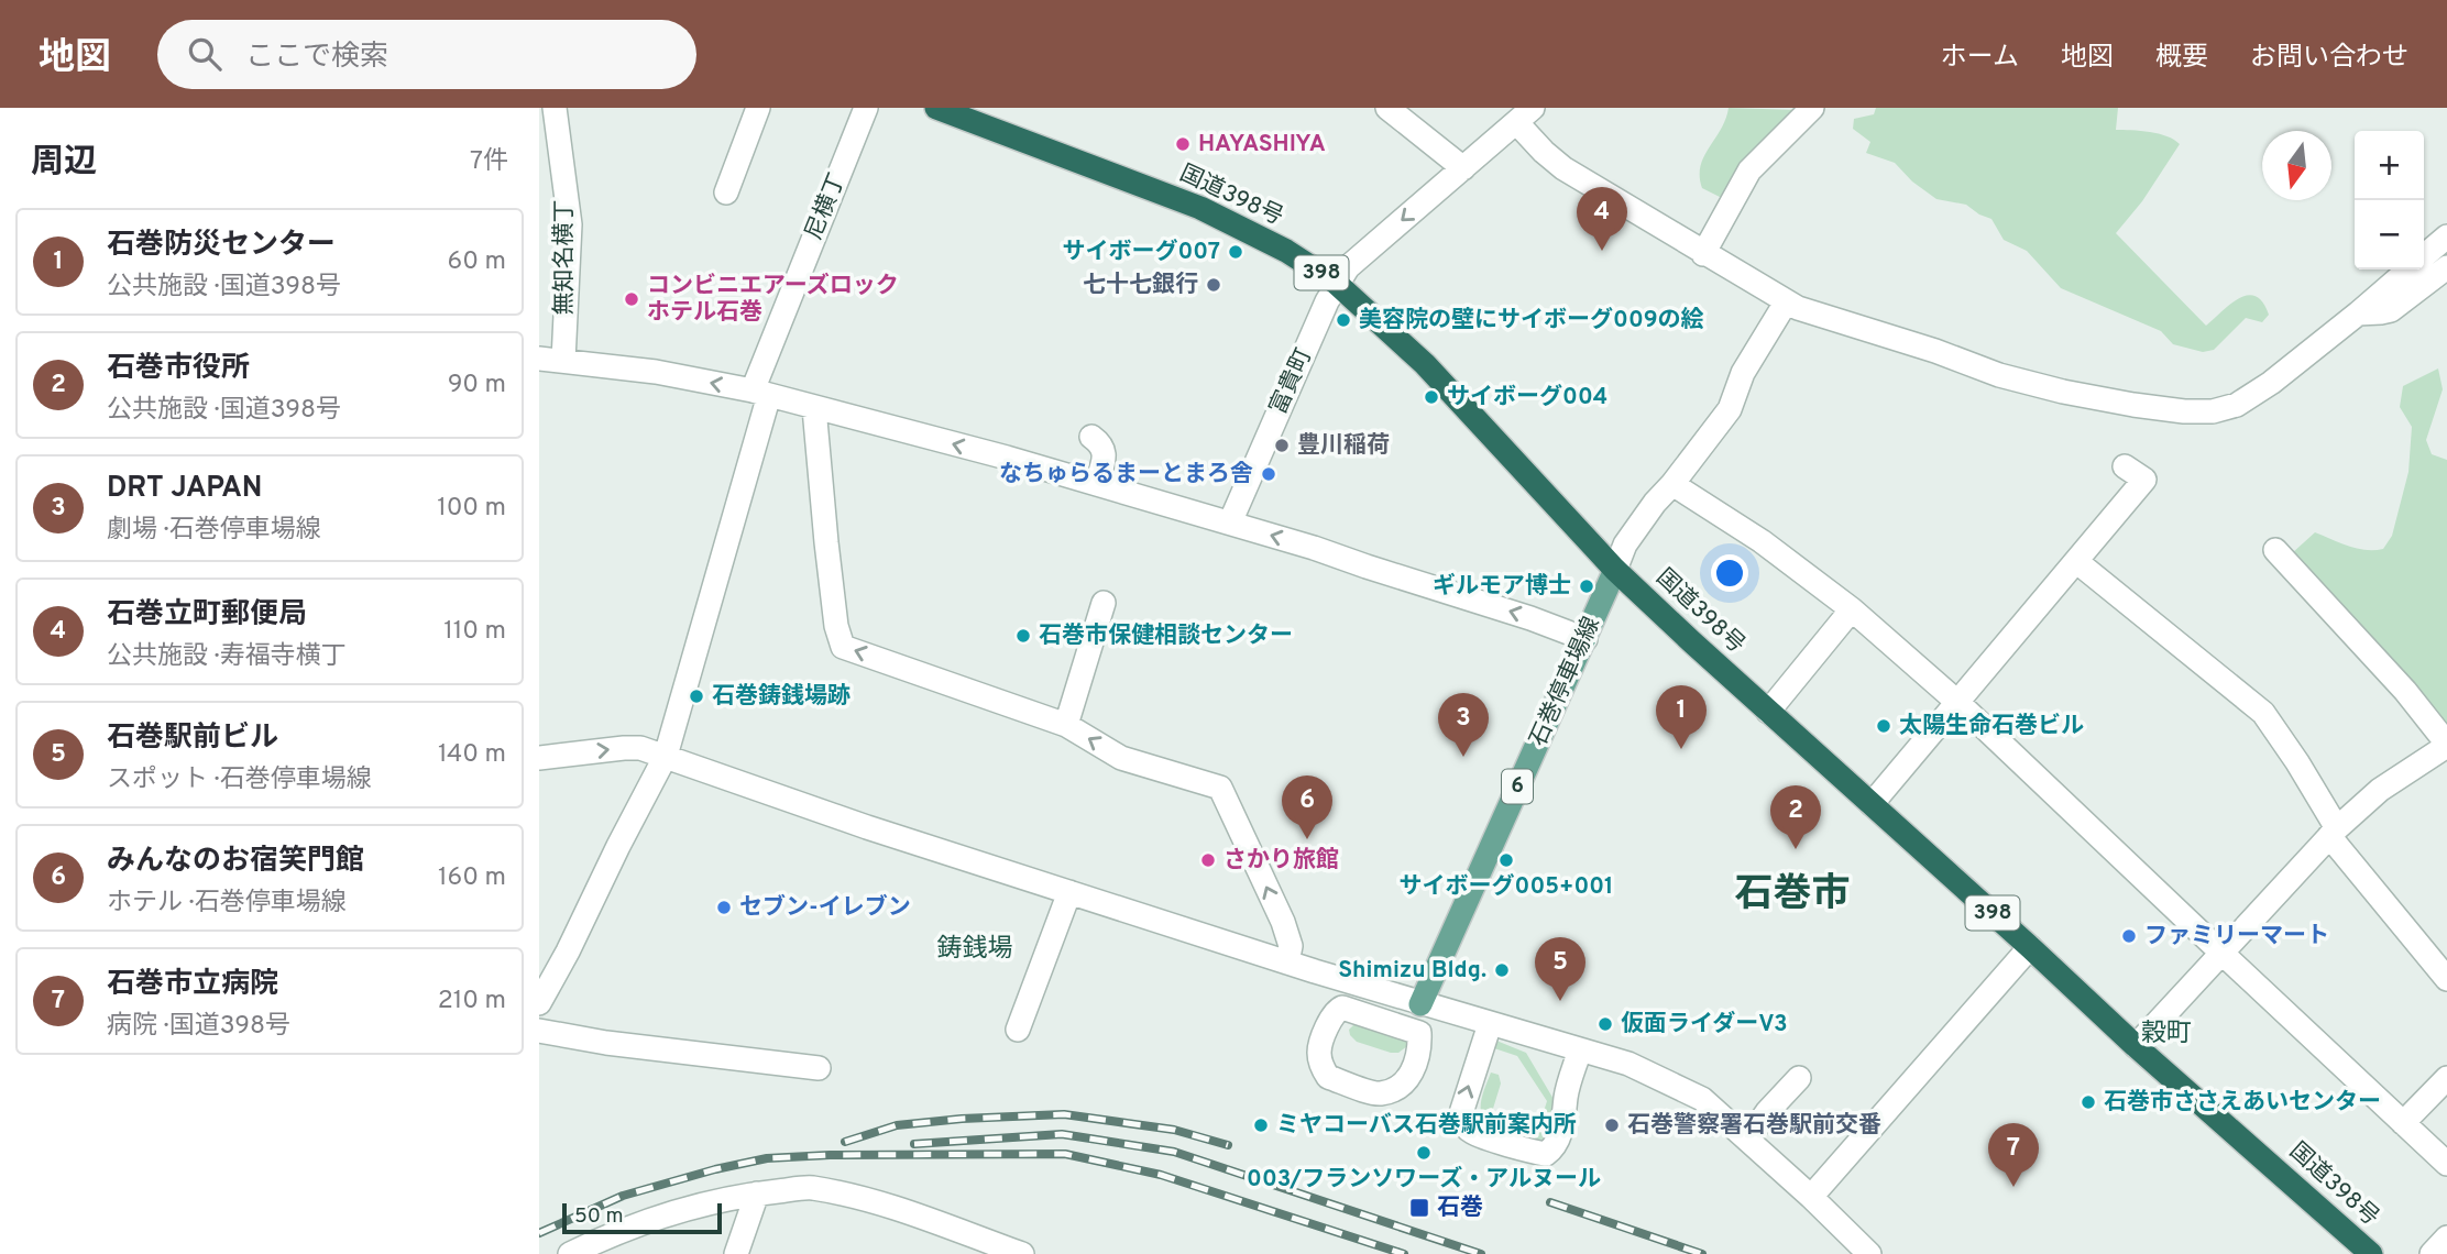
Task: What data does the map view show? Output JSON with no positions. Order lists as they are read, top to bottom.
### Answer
{
  "streets": {
    "highway": ["国道398号", "398"],
    "main road": ["石巻停車場線", "6"],
    "street": ["尼横丁", "無知名横丁", "富貴町"]
  },
  "crossings": [
    ["国道398号", "富貴町"],
    ["国道398号", "石巻停車場線"]
  ],
  "districts": ["石巻市", "鋳銭場", "穀町"],
  "places": {
    "other": [
      "HAYASHIYA",
      "サイボーグ007",
      "七十七銀行",
      "コンビニエアーズロック ホテル石巻",
      "美容院の壁にサイボーグ009の絵",
      "サイボーグ004",
      "豊川稲荷",
      "なちゅらるまーとまろ舎",
      "ギルモア博士",
      "石巻市保健相談センター",
      "石巻鋳銭場跡",
      "太陽生命石巻ビル",
      "さかり旅館",
      "サイボーグ005+001",
      "セブン-イレブン",
      "ファミリーマート",
      "Shimizu Bldg.",
      "仮面ライダーV3",
      "石巻市ささえあいセンター",
      "ミヤコーバス石巻駅前案内所",
      "石巻警察署石巻駅前交番",
      "003/フランソワーズ・アルヌール"
    ],
    "transit": ["石巻"]
  },
  "scale_bar": "50 m",
  "north": "bottom",
  "page": {
    "header": "地図",
    "search": "ここで検索",
    "nav": [
      "ホーム",
      "地図",
      "概要",
      "お問い合わせ"
    ],
    "heading": ["周辺", "7件"],
    "map_buttons": ["+", "−"],
    "pins": [
      "4",
      "1",
      "3",
      "6",
      "2",
      "5",
      "7"
    ],
    "list": [
      {
        "mark": "1",
        "name": "石巻防災センター",
        "note": "公共施設 · 国道398号",
        "value": "60 m"
      },
      {
        "mark": "2",
        "name": "石巻市役所",
        "note": "公共施設 · 国道398号",
        "value": "90 m"
      },
      {
        "mark": "3",
        "name": "DRT JAPAN",
        "note": "劇場 · 石巻停車場線",
        "value": "100 m"
      },
      {
        "mark": "4",
        "name": "石巻立町郵便局",
        "note": "公共施設 · 寿福寺横丁",
        "value": "110 m"
      },
      {
        "mark": "5",
        "name": "石巻駅前ビル",
        "note": "スポット · 石巻停車場線",
        "value": "140 m"
      },
      {
        "mark": "6",
        "name": "みんなのお宿笑門館",
        "note": "ホテル · 石巻停車場線",
        "value": "160 m"
      },
      {
        "mark": "7",
        "name": "石巻市立病院",
        "note": "病院 · 国道398号",
        "value": "210 m"
      }
    ],
    "scale": "50 m"
  }
}
